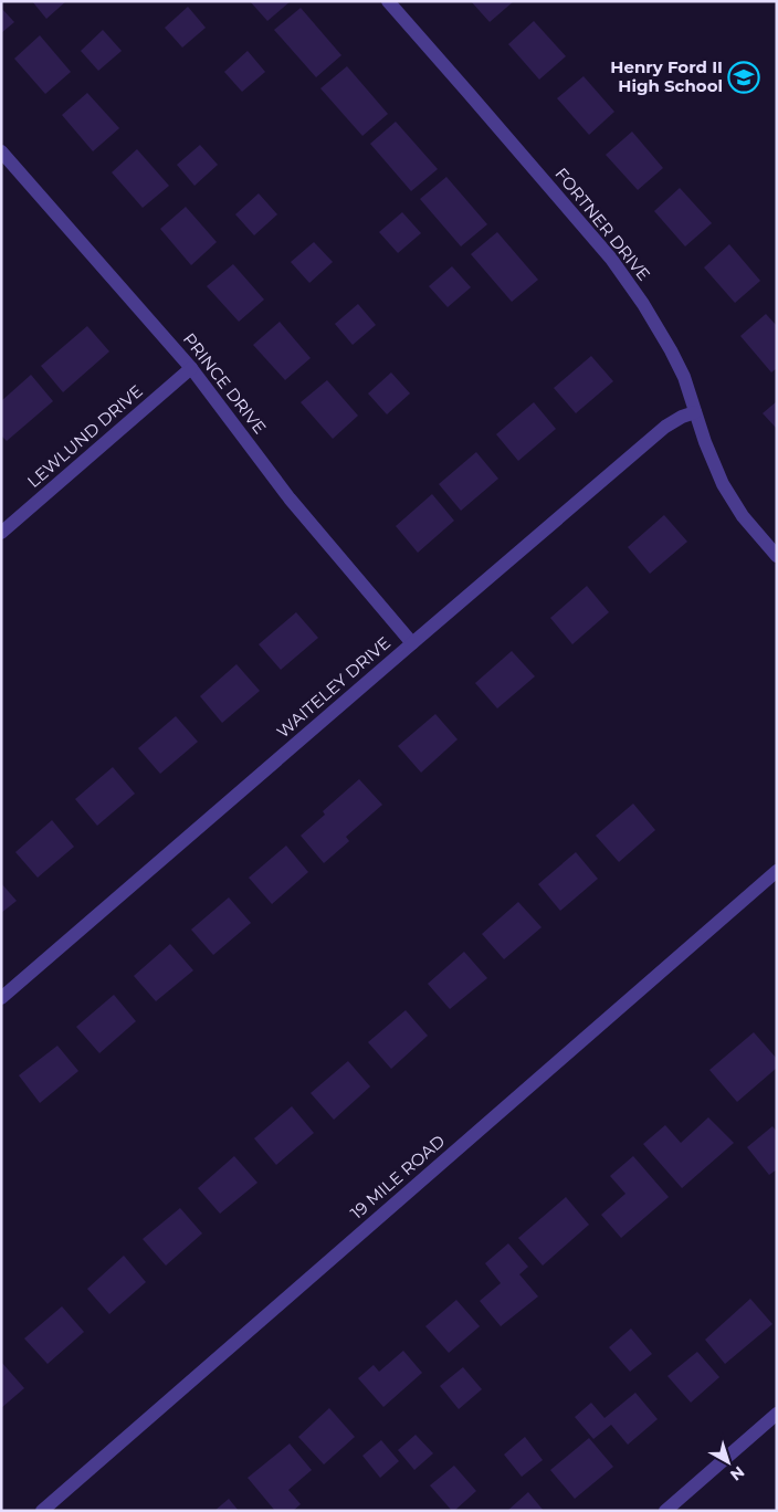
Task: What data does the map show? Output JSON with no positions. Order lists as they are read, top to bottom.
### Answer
{
  "streets": {
    "street": [
      "FORTNER DRIVE",
      "PRINCE DRIVE",
      "LEWLUND DRIVE",
      "WAITELEY DRIVE",
      "19 MILE ROAD"
    ]
  },
  "crossings": [
    ["FORTNER DRIVE", "WAITELEY DRIVE"],
    ["PRINCE DRIVE", "LEWLUND DRIVE"],
    ["PRINCE DRIVE", "WAITELEY DRIVE"]
  ],
  "places": {
    "school or university": ["Henry Ford II High School"]
  },
  "north": "bottom right"
}
